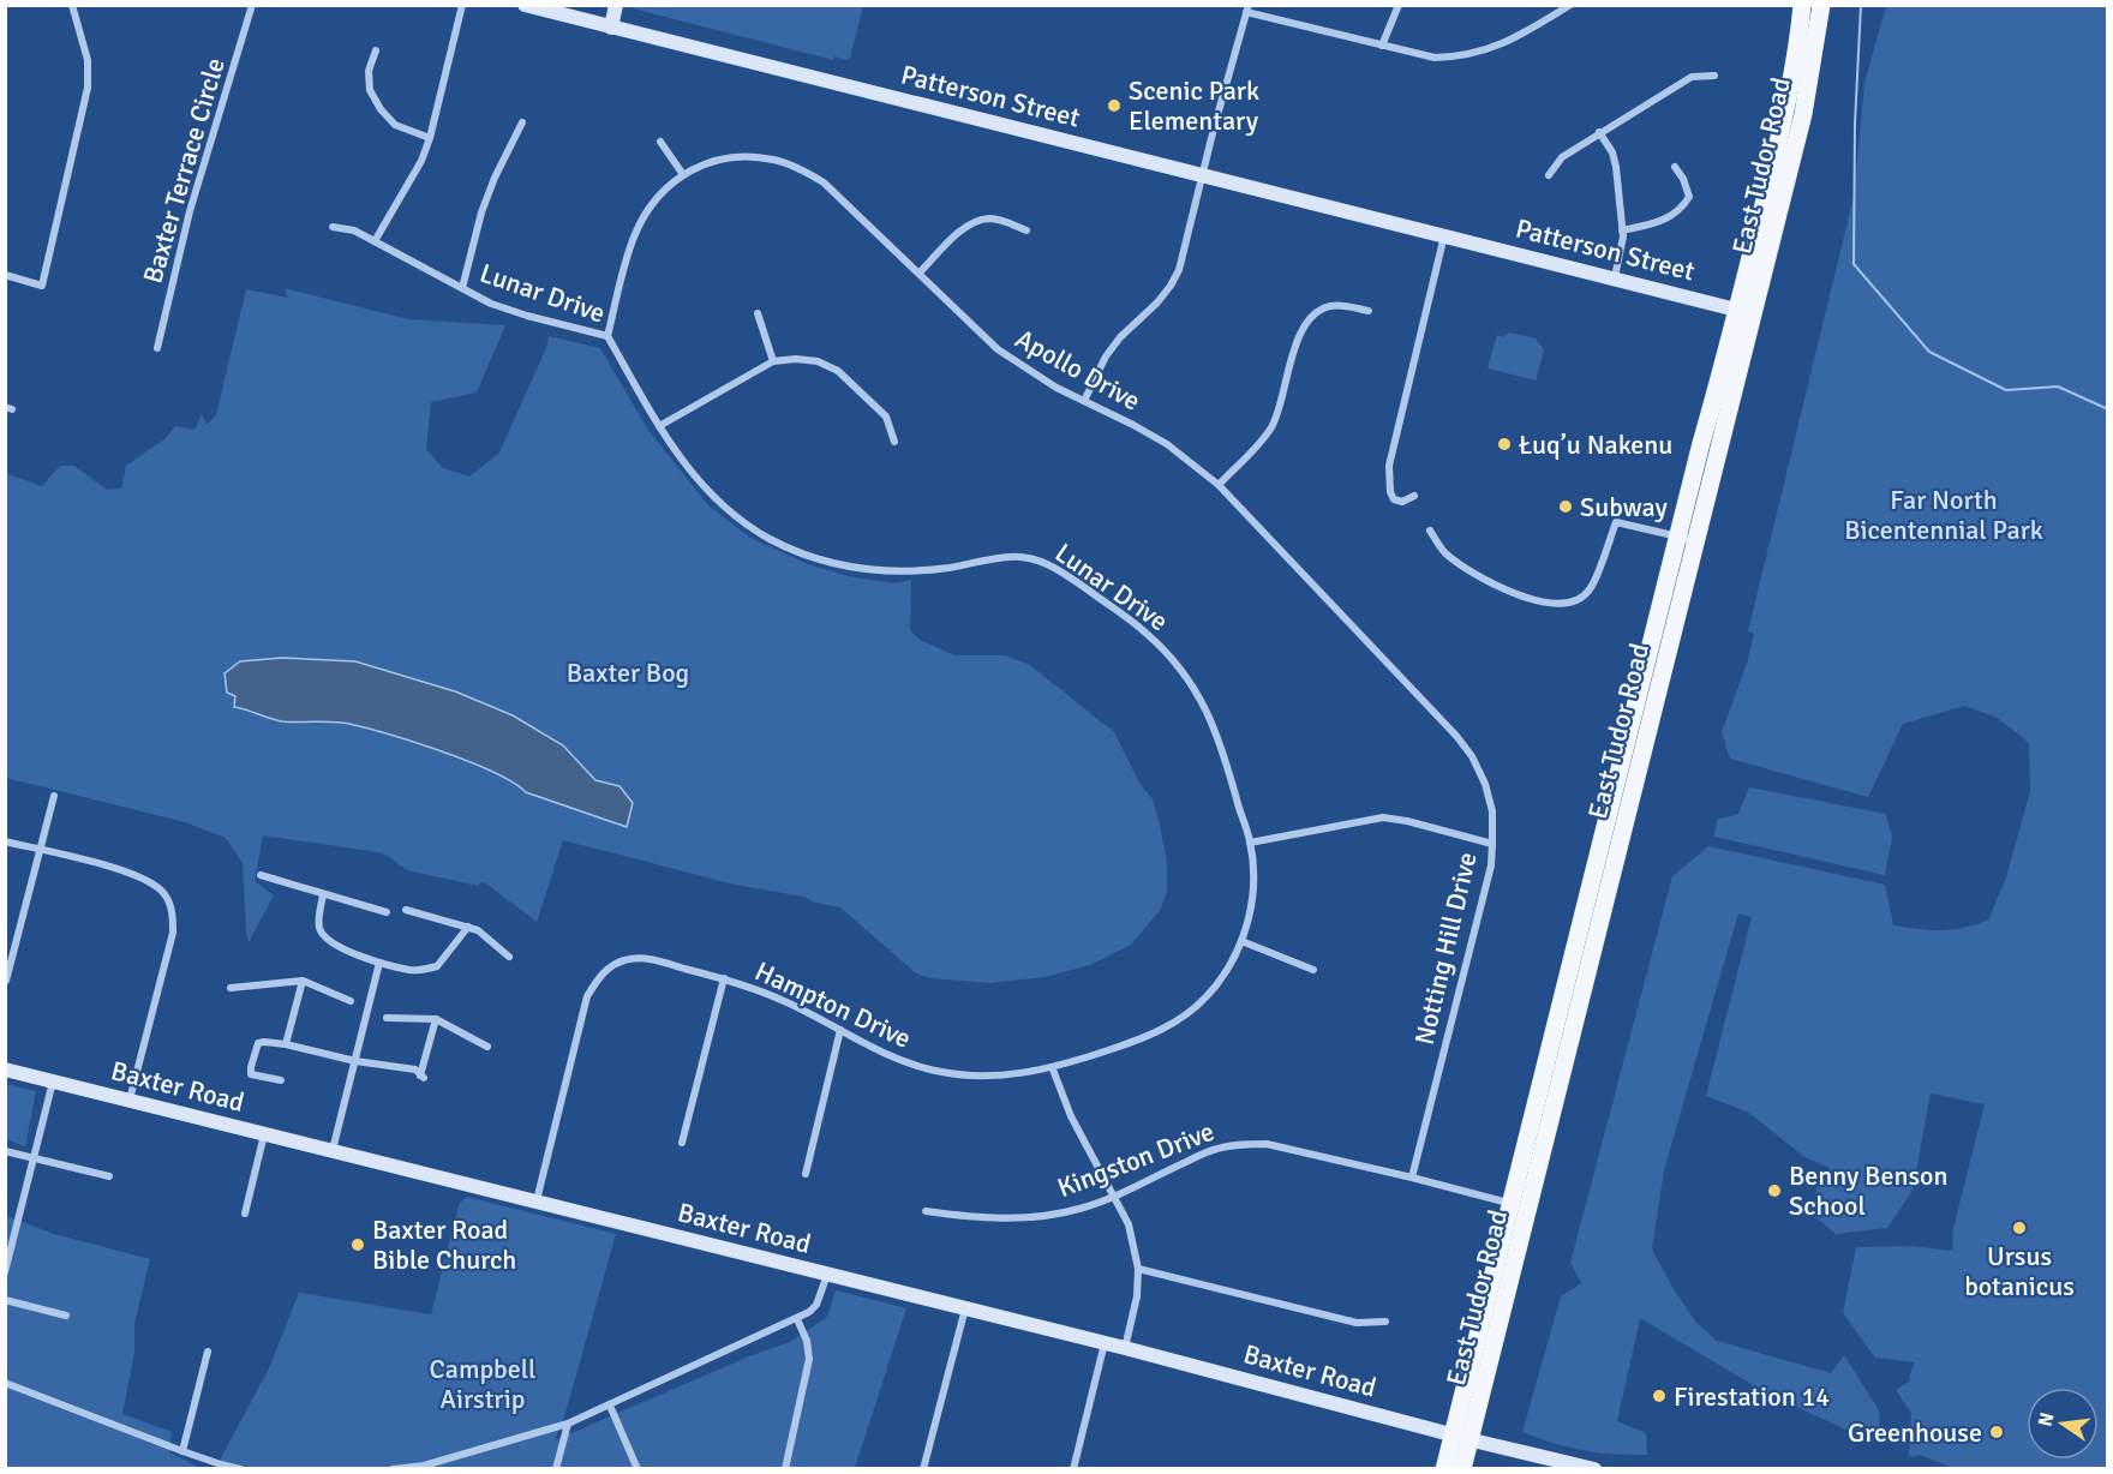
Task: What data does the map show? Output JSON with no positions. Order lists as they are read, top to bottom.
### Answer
{
  "streets": {
    "main road": ["East Tudor Road"],
    "street": [
      "Patterson Street",
      "Baxter Terrace Circle",
      "Lunar Drive",
      "Apollo Drive",
      "Notting Hill Drive",
      "Hampton Drive",
      "Baxter Road",
      "Kingston Drive"
    ]
  },
  "crossings": [
    ["Patterson Street", "East Tudor Road"],
    ["East Tudor Road", "Baxter Road"],
    ["East Tudor Road", "Kingston Drive"],
    ["Lunar Drive", "Apollo Drive"],
    ["Lunar Drive", "Hampton Drive"],
    ["Apollo Drive", "Notting Hill Drive"],
    ["Notting Hill Drive", "Kingston Drive"],
    ["Hampton Drive", "Baxter Road"]
  ],
  "parks": ["Far North Bicentennial Park", "Baxter Bog", "Campbell Airstrip"],
  "places": [
    "Scenic Park Elementary",
    "Łuq’u Nakenu",
    "Subway",
    "Benny Benson School",
    "Ursus botanicus",
    "Baxter Road Bible Church",
    "Firestation 14",
    "Greenhouse"
  ],
  "north": "left"
}
